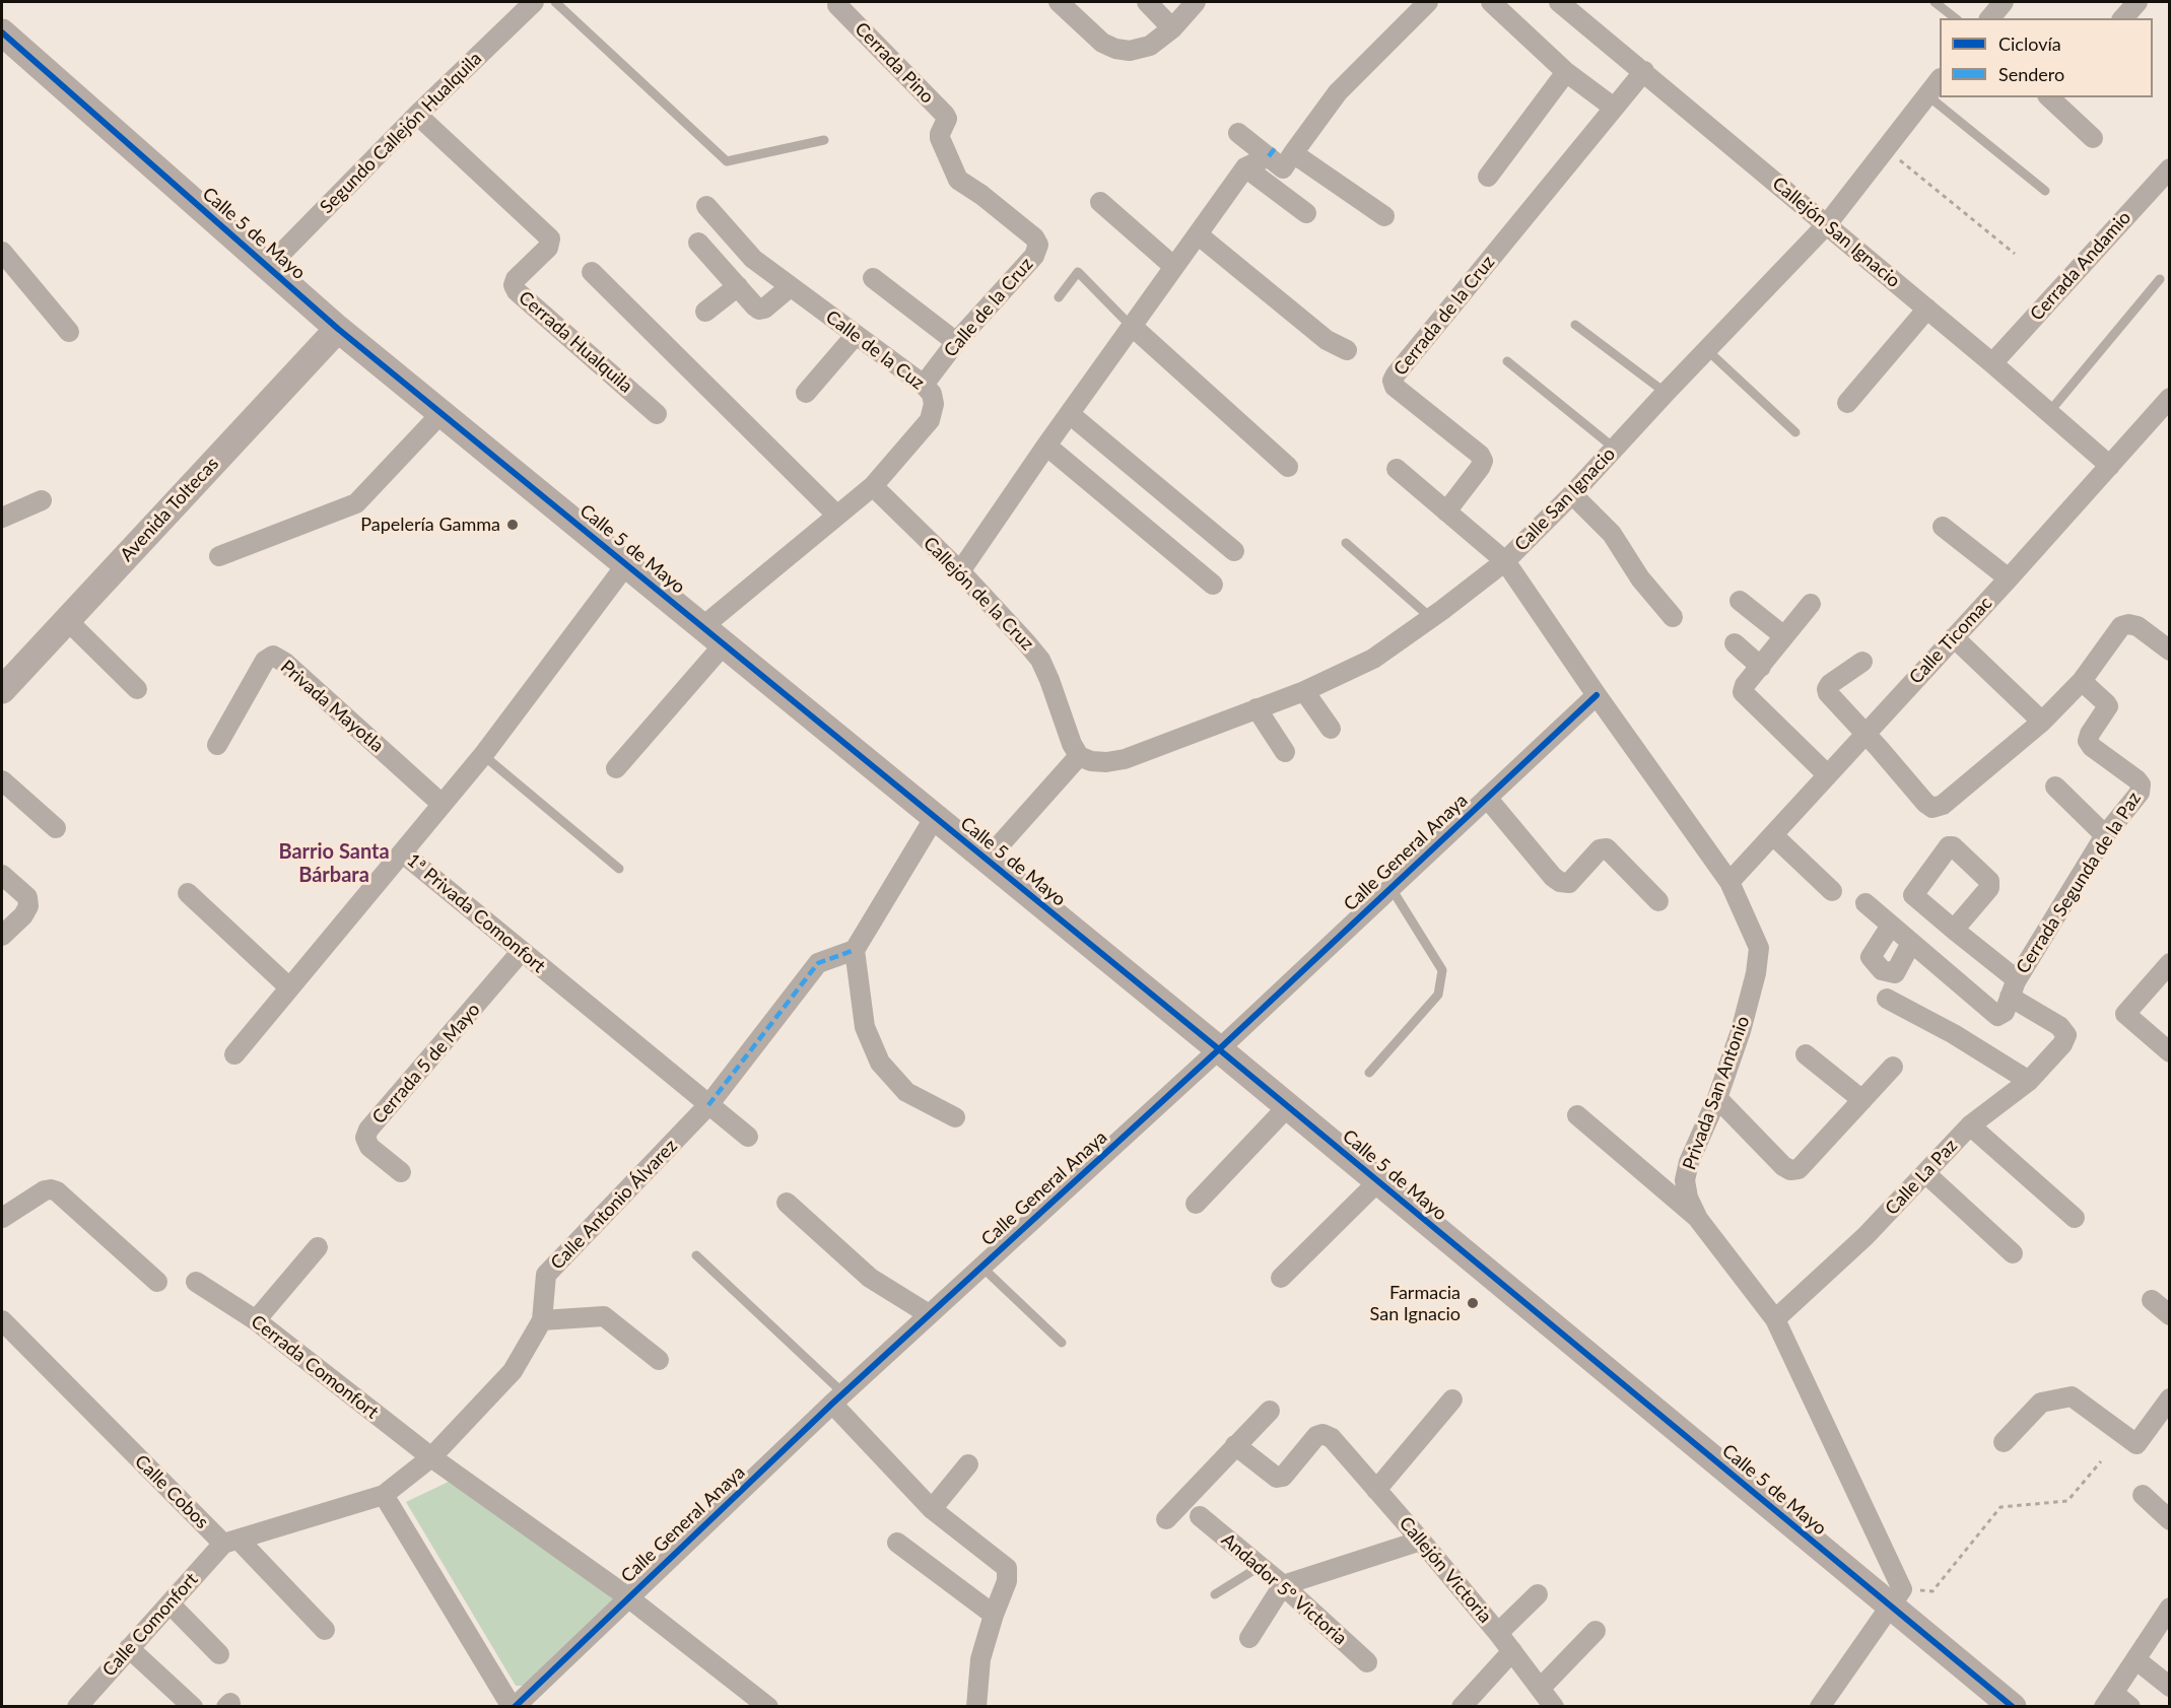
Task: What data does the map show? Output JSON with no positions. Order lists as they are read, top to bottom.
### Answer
{
  "streets": {
    "street": [
      "Cerrada Pino",
      "Segundo Callejón Hualquila",
      "Callejón San Ignacio",
      "Calle 5 de Mayo",
      "Cerrada Andamio",
      "Calle de la Cruz",
      "Cerrada de la Cruz",
      "Cerrada Hualquila",
      "Calle de la Cuz",
      "Calle San Ignacio",
      "Avenida Toltecas",
      "Callejón de la Cruz",
      "Calle Ticomac",
      "Privada Mayotla",
      "Calle General Anaya",
      "Cerrada Segunda de la Paz",
      "1ª Privada Comonfort",
      "Cerrada 5 de Mayo",
      "Privada San Antonio",
      "Calle La Paz",
      "Calle Antonio Álvarez",
      "Cerrada Comonfort",
      "Calle Cobos",
      "Callejón Victoria",
      "Andador 5º Victoria",
      "Calle Comonfort"
    ]
  },
  "crossings": [
    ["Cerrada Pino", "Calle de la Cruz"],
    ["Segundo Callejón Hualquila", "Calle 5 de Mayo"],
    ["Segundo Callejón Hualquila", "Cerrada Hualquila"],
    ["Callejón San Ignacio", "Cerrada Andamio"],
    ["Callejón San Ignacio", "Calle San Ignacio"],
    ["Callejón San Ignacio", "Calle Ticomac"],
    ["Calle 5 de Mayo", "Calle de la Cuz"],
    ["Calle 5 de Mayo", "Avenida Toltecas"],
    ["Calle 5 de Mayo", "Calle General Anaya"],
    ["Calle 5 de Mayo", "1ª Privada Comonfort"],
    ["Calle 5 de Mayo", "Privada San Antonio"],
    ["Calle de la Cruz", "Calle de la Cuz"],
    ["Cerrada de la Cruz", "Privada San Antonio"],
    ["Calle de la Cuz", "Callejón de la Cruz"],
    ["Calle San Ignacio", "Callejón de la Cruz"],
    ["Calle San Ignacio", "Privada San Antonio"],
    ["Calle Ticomac", "Privada San Antonio"],
    ["Privada Mayotla", "1ª Privada Comonfort"],
    ["Calle General Anaya", "Privada San Antonio"],
    ["Calle General Anaya", "Cerrada Comonfort"],
    ["Cerrada Segunda de la Paz", "Calle La Paz"],
    ["1ª Privada Comonfort", "Cerrada 5 de Mayo"],
    ["1ª Privada Comonfort", "Calle Antonio Álvarez"],
    ["Privada San Antonio", "Calle La Paz"],
    ["Calle Antonio Álvarez", "Cerrada Comonfort"],
    ["Calle Cobos", "Calle Comonfort"]
  ],
  "districts": ["Barrio Santa Bárbara"],
  "places": ["Papelería Gamma", "Farmacia San Ignacio"],
  "legend": ["Ciclovía", "Sendero"]
}
